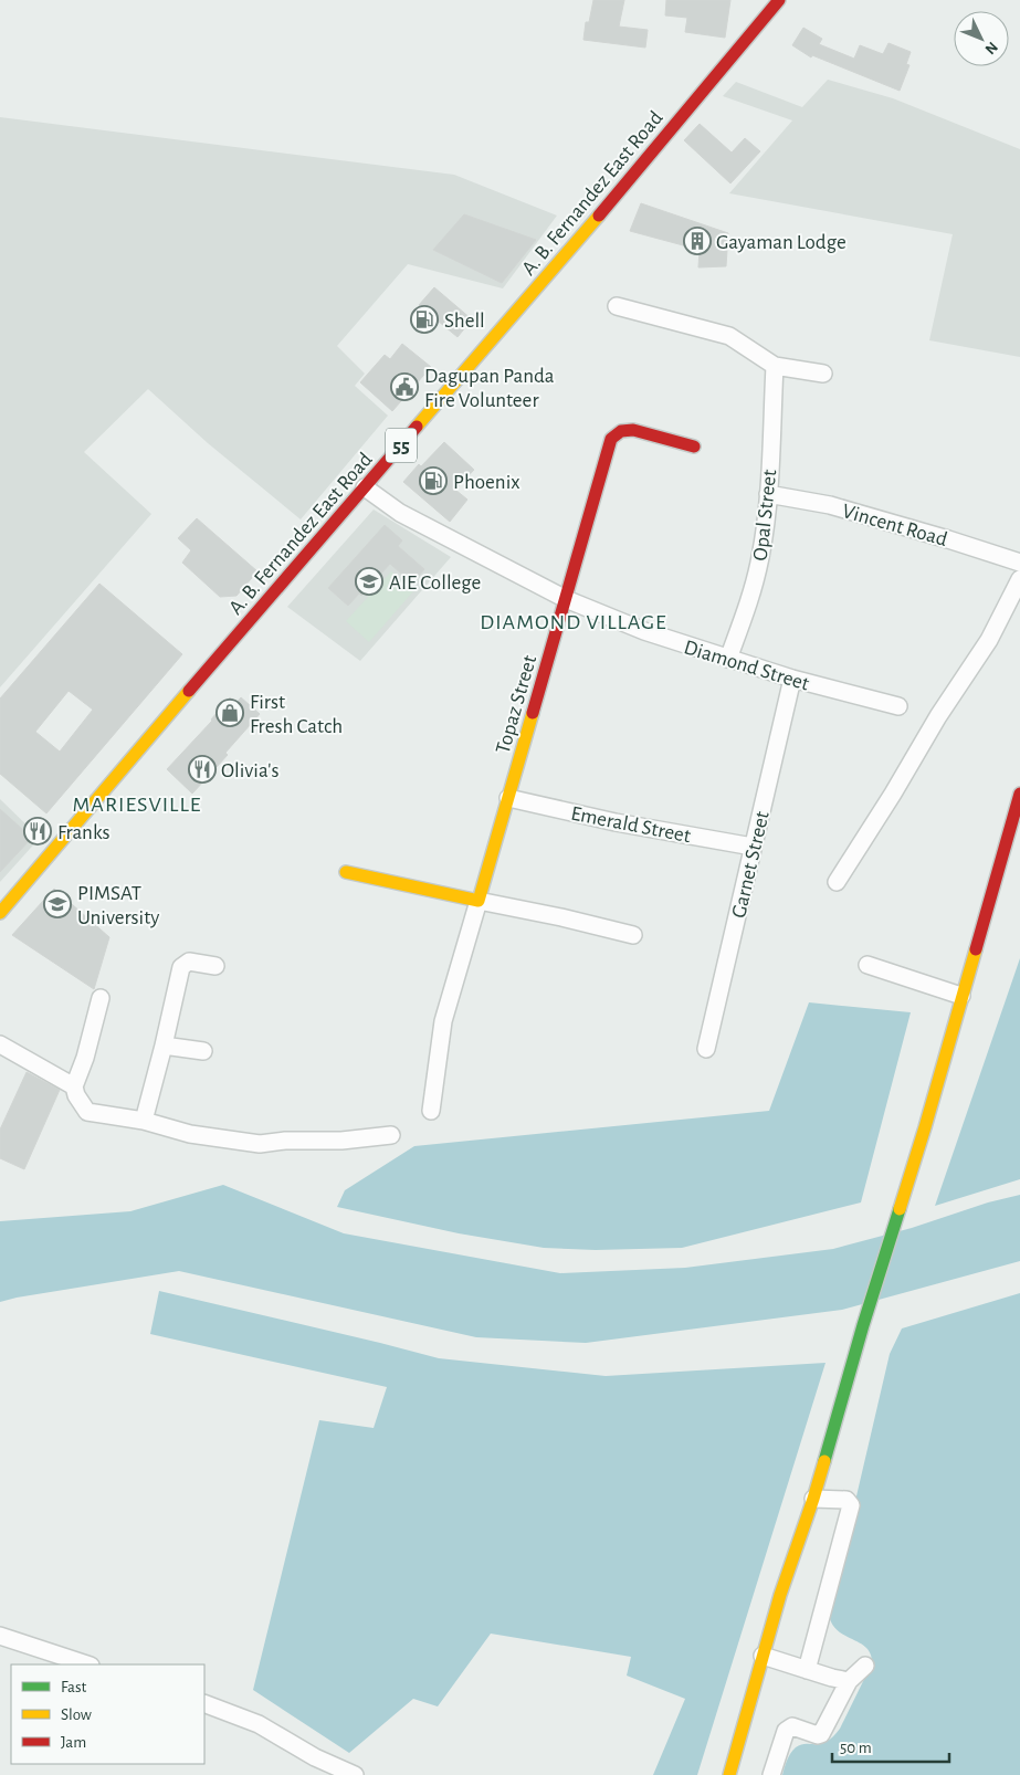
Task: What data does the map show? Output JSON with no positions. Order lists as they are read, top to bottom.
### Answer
{
  "streets": {
    "main road": ["A. B. Fernandez East Road", "55", "Topaz Street"],
    "street": [
      "Opal Street",
      "Vincent Road",
      "Diamond Street",
      "Emerald Street",
      "Garnet Street"
    ]
  },
  "crossings": [
    ["A. B. Fernandez East Road", "Diamond Street"],
    ["Opal Street", "Vincent Road"],
    ["Opal Street", "Diamond Street"],
    ["Diamond Street", "Topaz Street"],
    ["Diamond Street", "Garnet Street"],
    ["Topaz Street", "Emerald Street"],
    ["Emerald Street", "Garnet Street"]
  ],
  "districts": ["DIAMOND VILLAGE", "MARIESVILLE"],
  "places": {
    "building": ["Gayaman Lodge"],
    "fuel station": ["Shell", "Phoenix"],
    "public building": ["Dagupan Panda Fire Volunteer"],
    "school or university": ["AIE College", "PIMSAT University"],
    "shop": ["First Fresh Catch"],
    "restaurant": ["Olivia's", "Franks"]
  },
  "legend": ["Fast", "Slow", "Jam"],
  "scale_bar": "50 m",
  "north": "bottom right"
}
